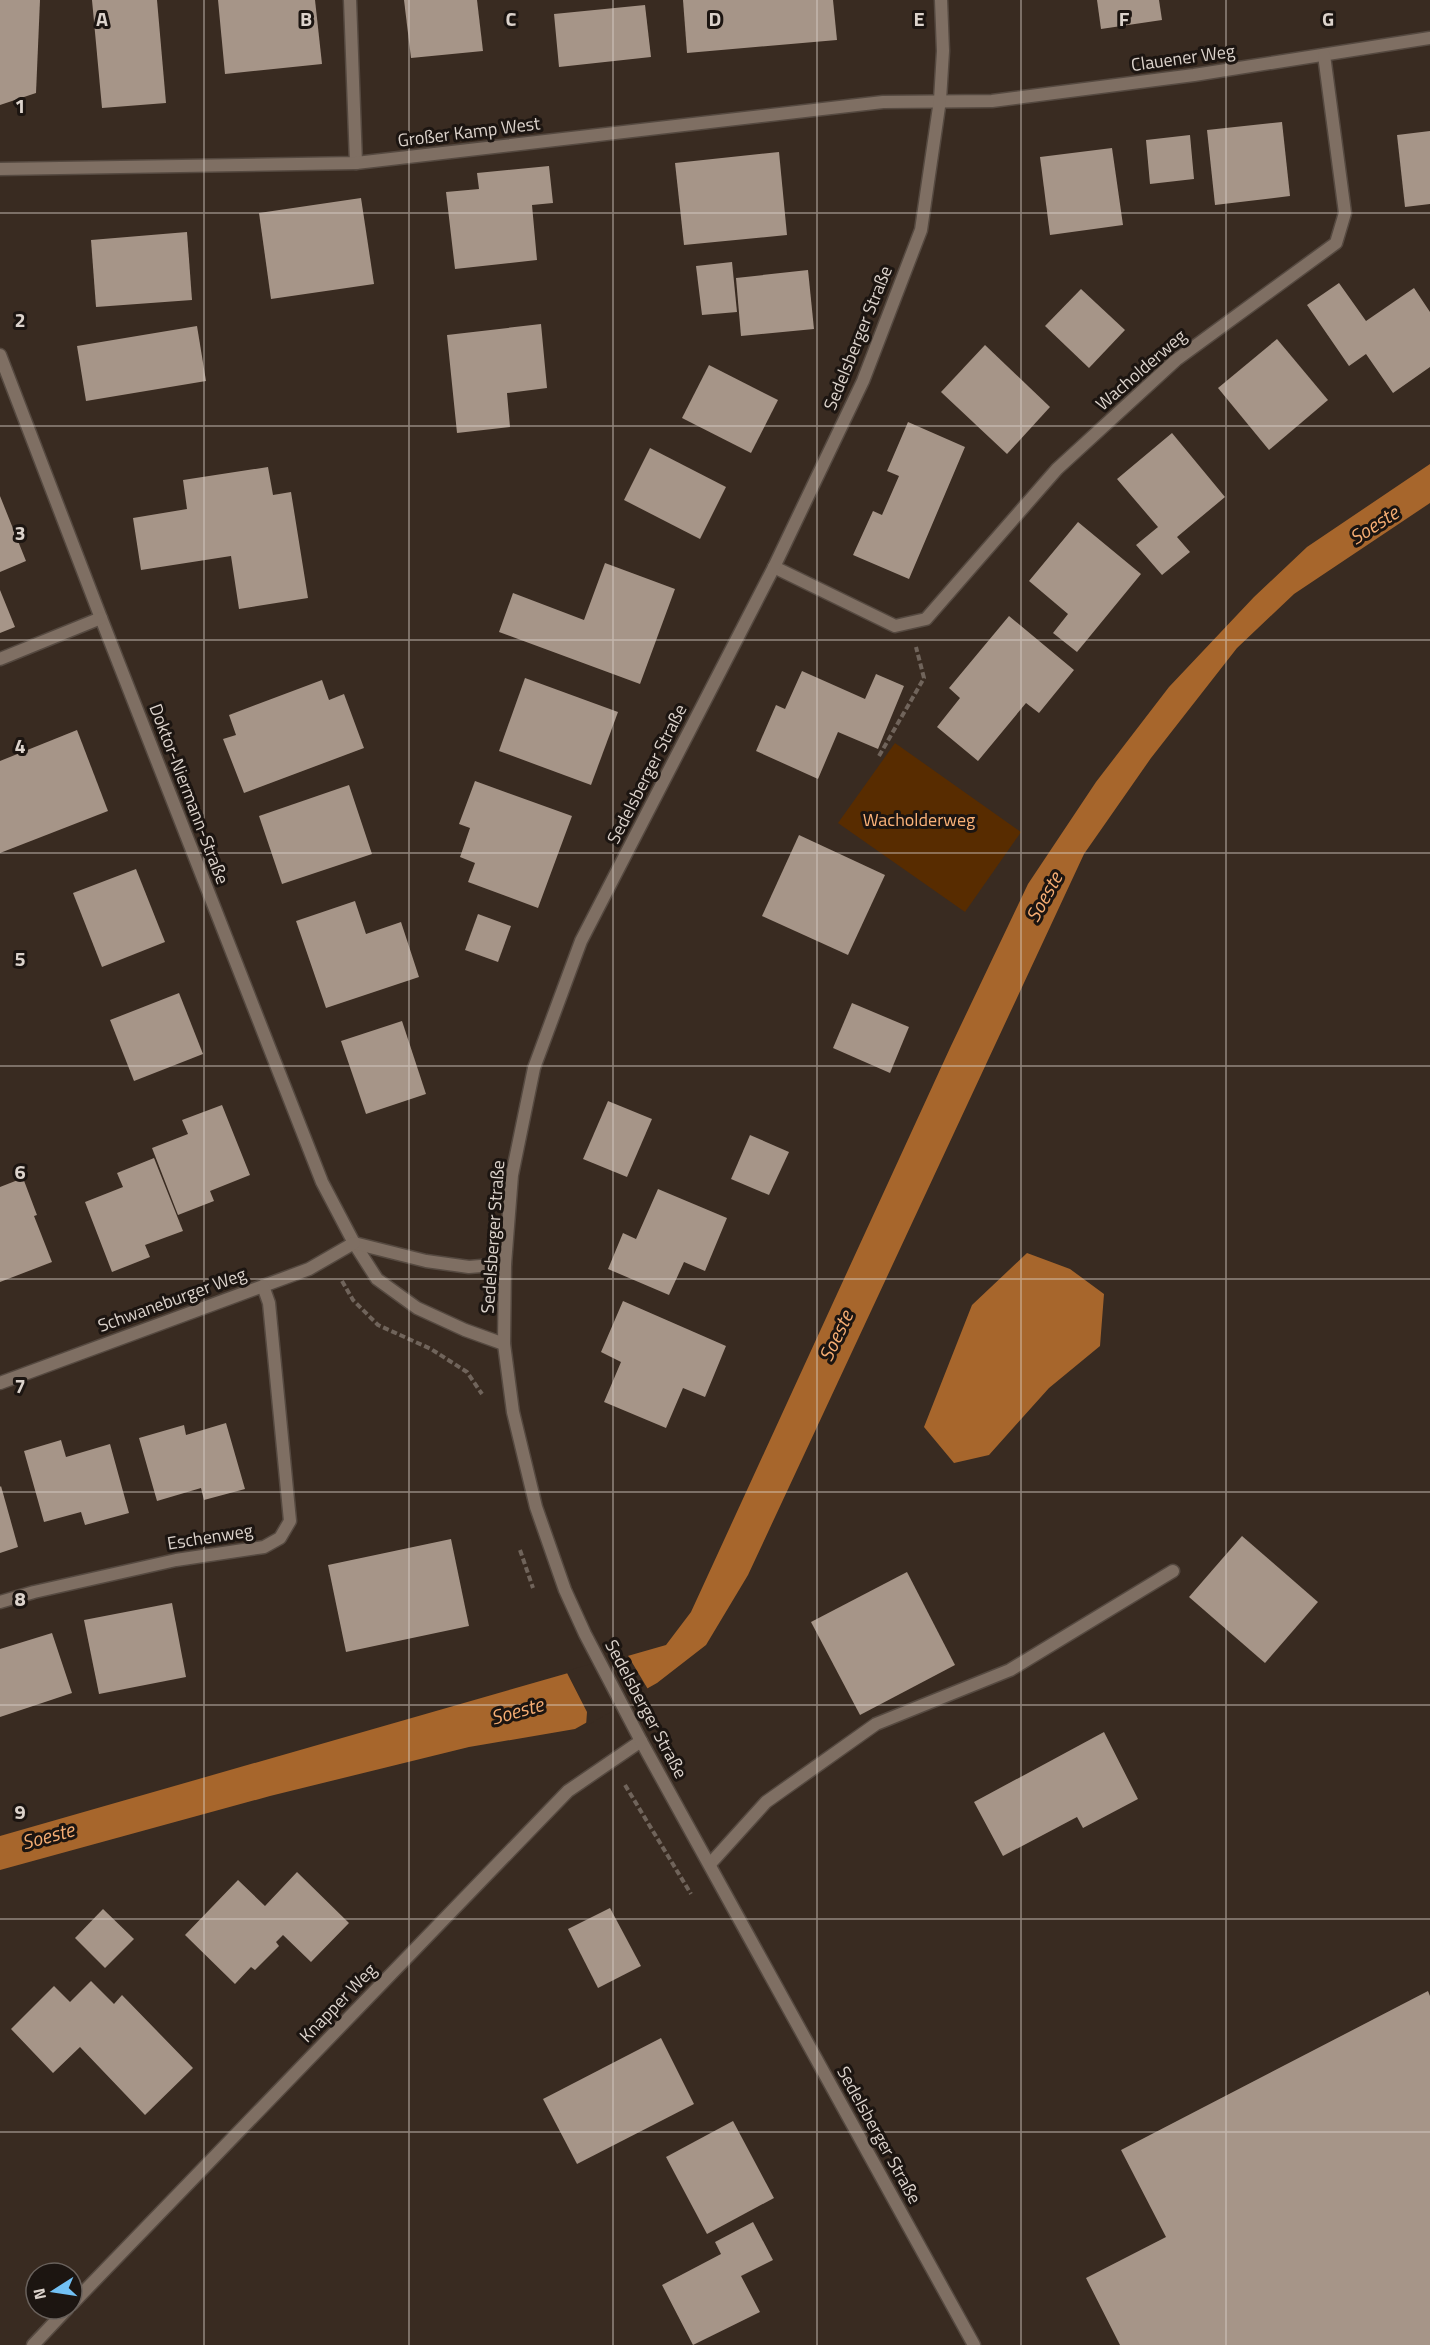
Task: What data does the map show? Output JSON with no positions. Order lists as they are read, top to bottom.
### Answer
{
  "streets": {
    "street": [
      "Clauener Weg",
      "Großer Kamp West",
      "Sedelsberger Straße",
      "Wacholderweg",
      "Doktor-Niermann-Straße",
      "Schwaneburger Weg",
      "Eschenweg",
      "Knapper Weg"
    ]
  },
  "crossings": [
    ["Clauener Weg", "Großer Kamp West"],
    ["Clauener Weg", "Sedelsberger Straße"],
    ["Clauener Weg", "Wacholderweg"],
    ["Großer Kamp West", "Sedelsberger Straße"],
    ["Sedelsberger Straße", "Doktor-Niermann-Straße"],
    ["Sedelsberger Straße", "Knapper Weg"],
    ["Doktor-Niermann-Straße", "Schwaneburger Weg"],
    ["Schwaneburger Weg", "Eschenweg"]
  ],
  "water": ["Soeste"],
  "parks": ["Wacholderweg"],
  "north": "left",
  "grid": {
    "columns": [
      "A",
      "B",
      "C",
      "D",
      "E",
      "F",
      "G"
    ],
    "rows": [
      "1",
      "2",
      "3",
      "4",
      "5",
      "6",
      "7",
      "8",
      "9"
    ]
  }
}
